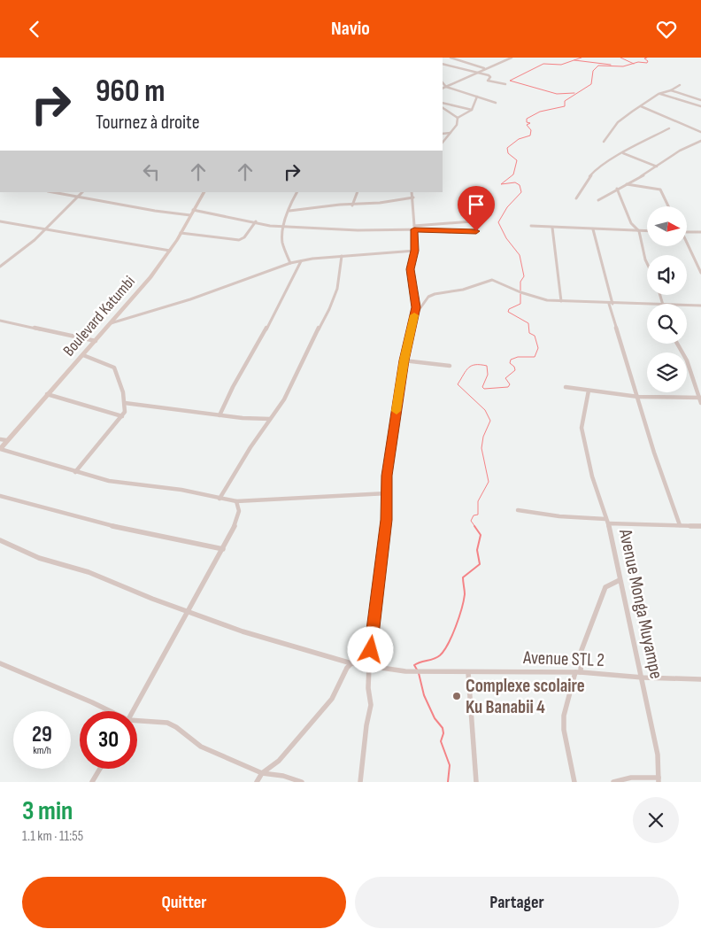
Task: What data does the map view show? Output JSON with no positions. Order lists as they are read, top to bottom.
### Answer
{
  "streets": {
    "street": ["Boulevard Katumbi", "Avenue Monga Muyampe", "Avenue STL 2"]
  },
  "crossings": [
    ["Avenue Monga Muyampe", "Avenue STL 2"]
  ],
  "places": ["Complexe scolaire Ku Banabii 4"],
  "north": "right",
  "page": {
    "header": "Navio",
    "turn": ["960 m", "Tournez à droite"],
    "speed": "29 km/h",
    "limit": "30",
    "heading": ["3 min", "1.1 km · 11:55"],
    "buttons": ["Quitter", "Partager"]
  }
}
